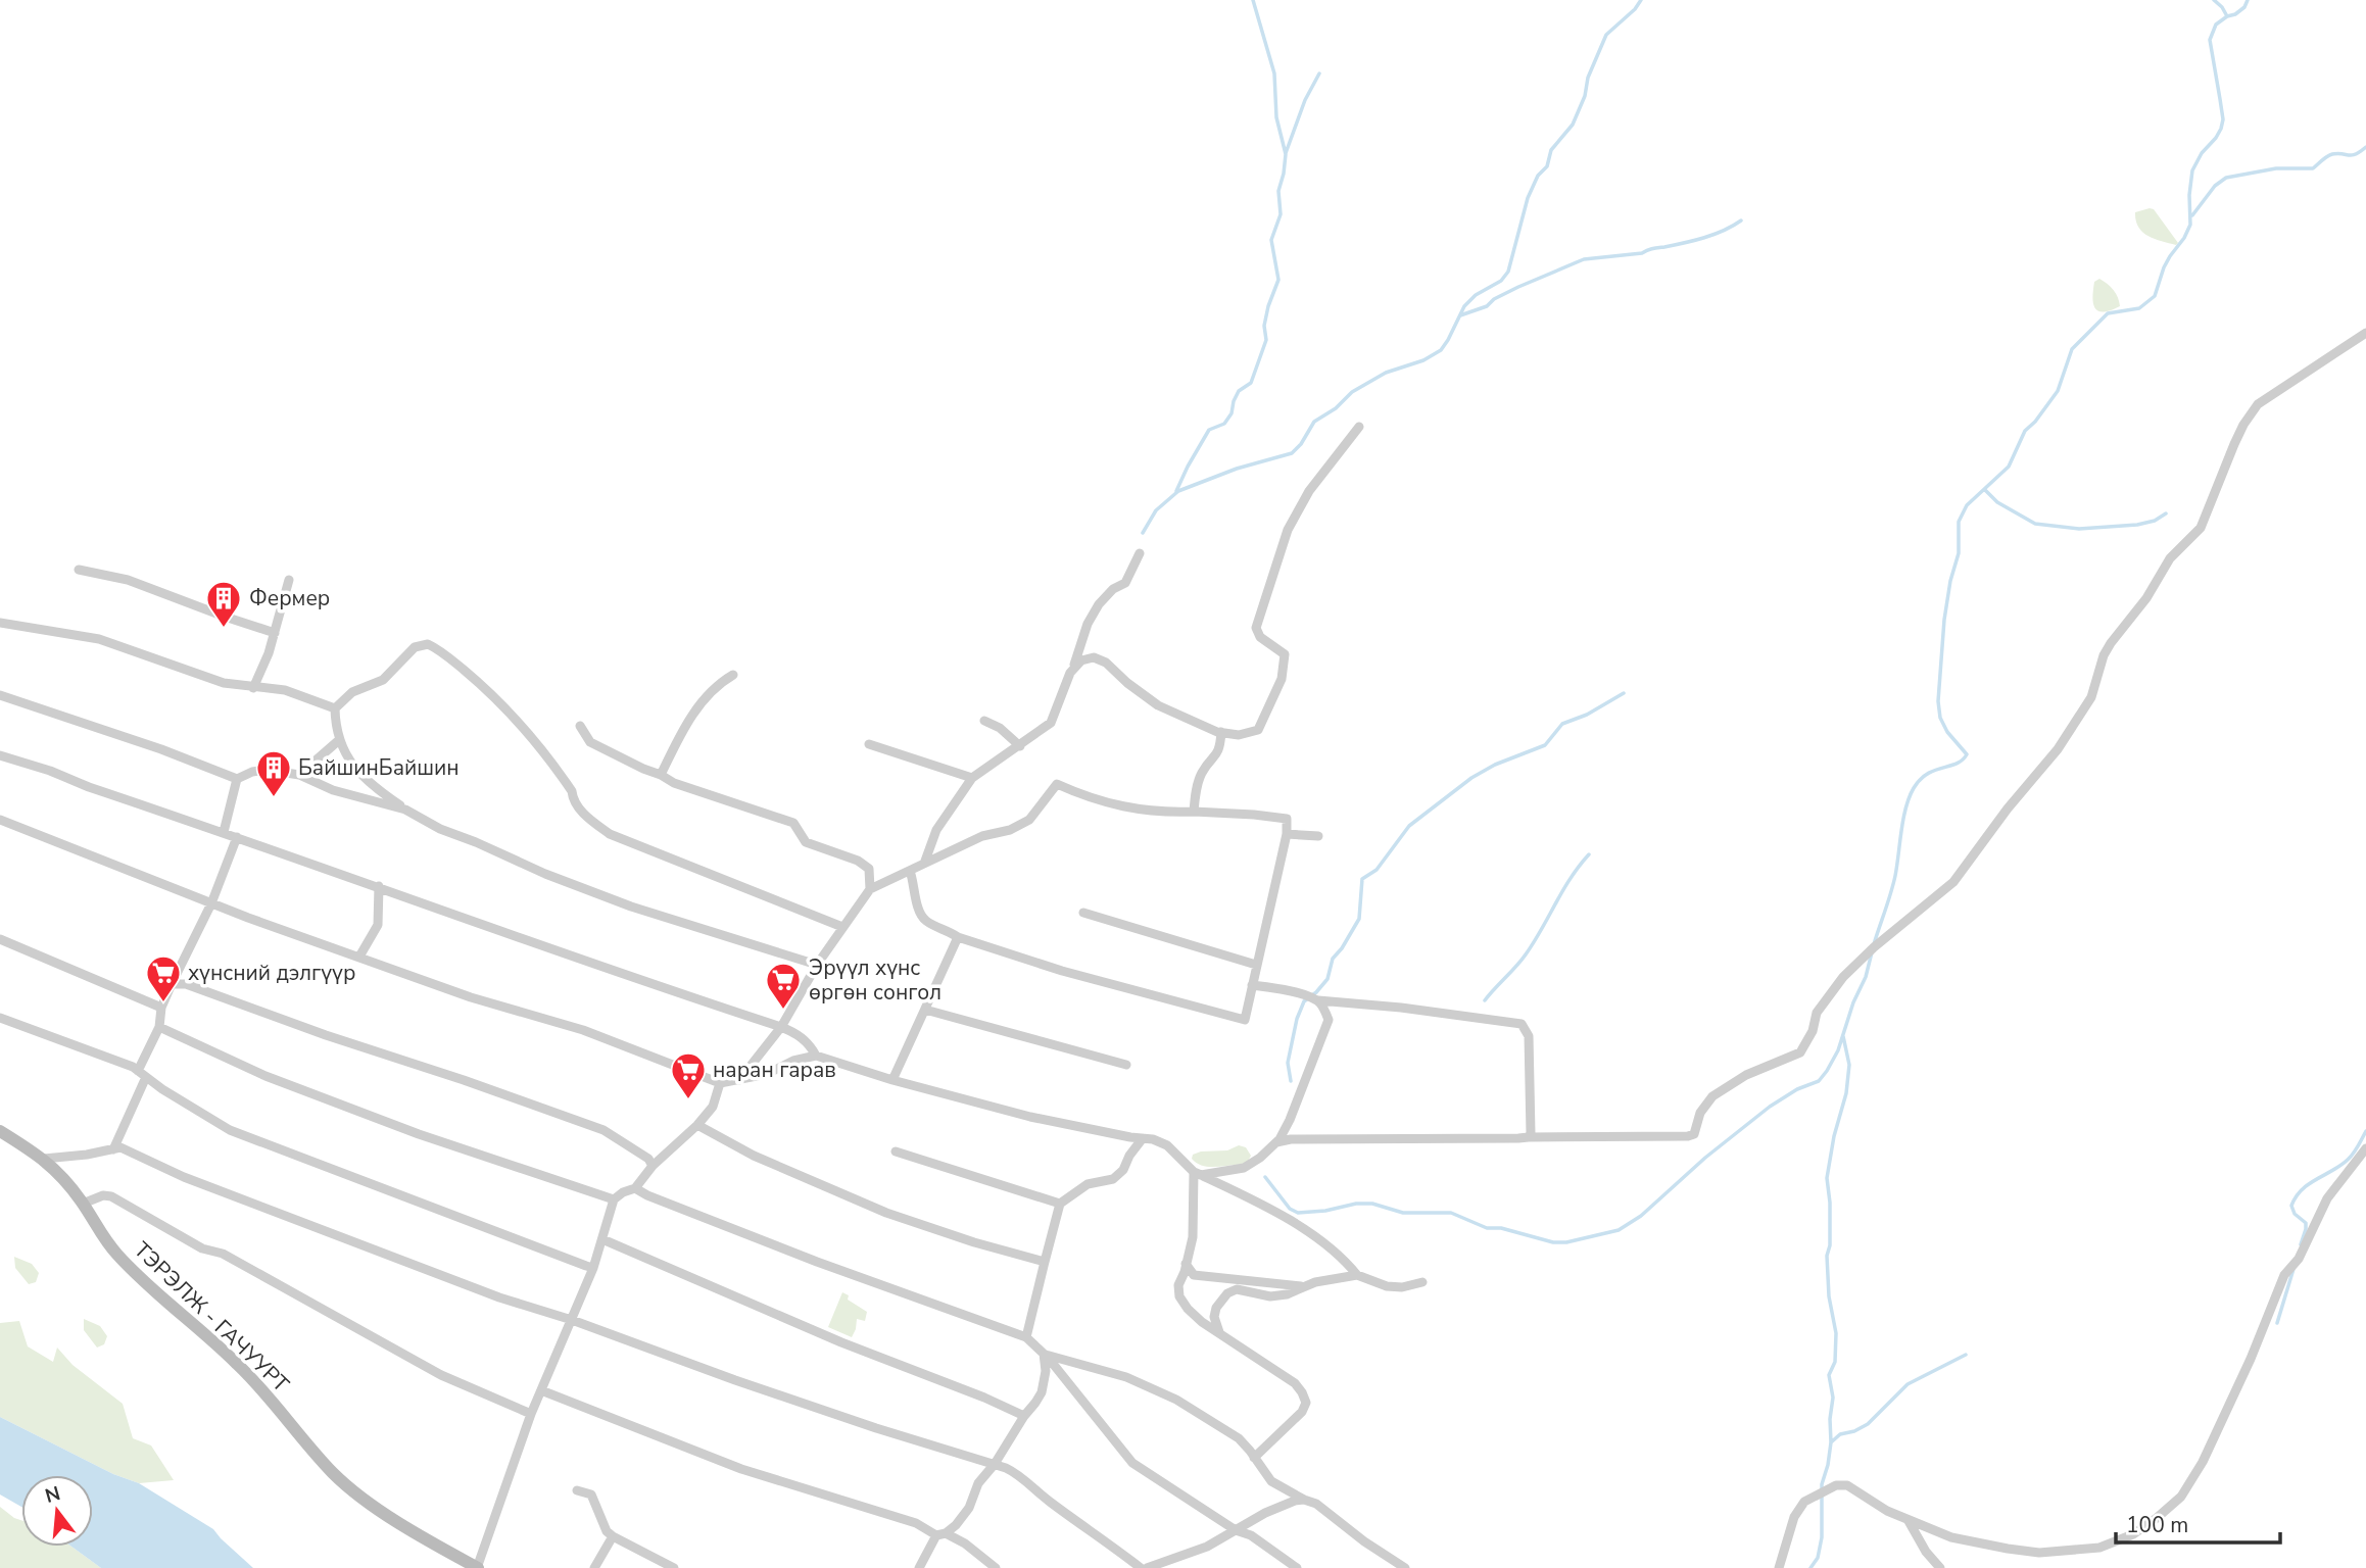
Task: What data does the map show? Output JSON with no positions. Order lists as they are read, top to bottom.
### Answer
{
  "streets": {
    "main road": ["ТЭРЭЛЖ - ГАЧУУРТ"]
  },
  "places": {
    "building": ["Фермер", "БайшинБайшин"],
    "supermarket": ["хүнсний дэлгүүр", "Эрүүл хүнс өргөн сонгол", "наран гарав"]
  },
  "scale_bar": "100 m",
  "north": "top"
}
